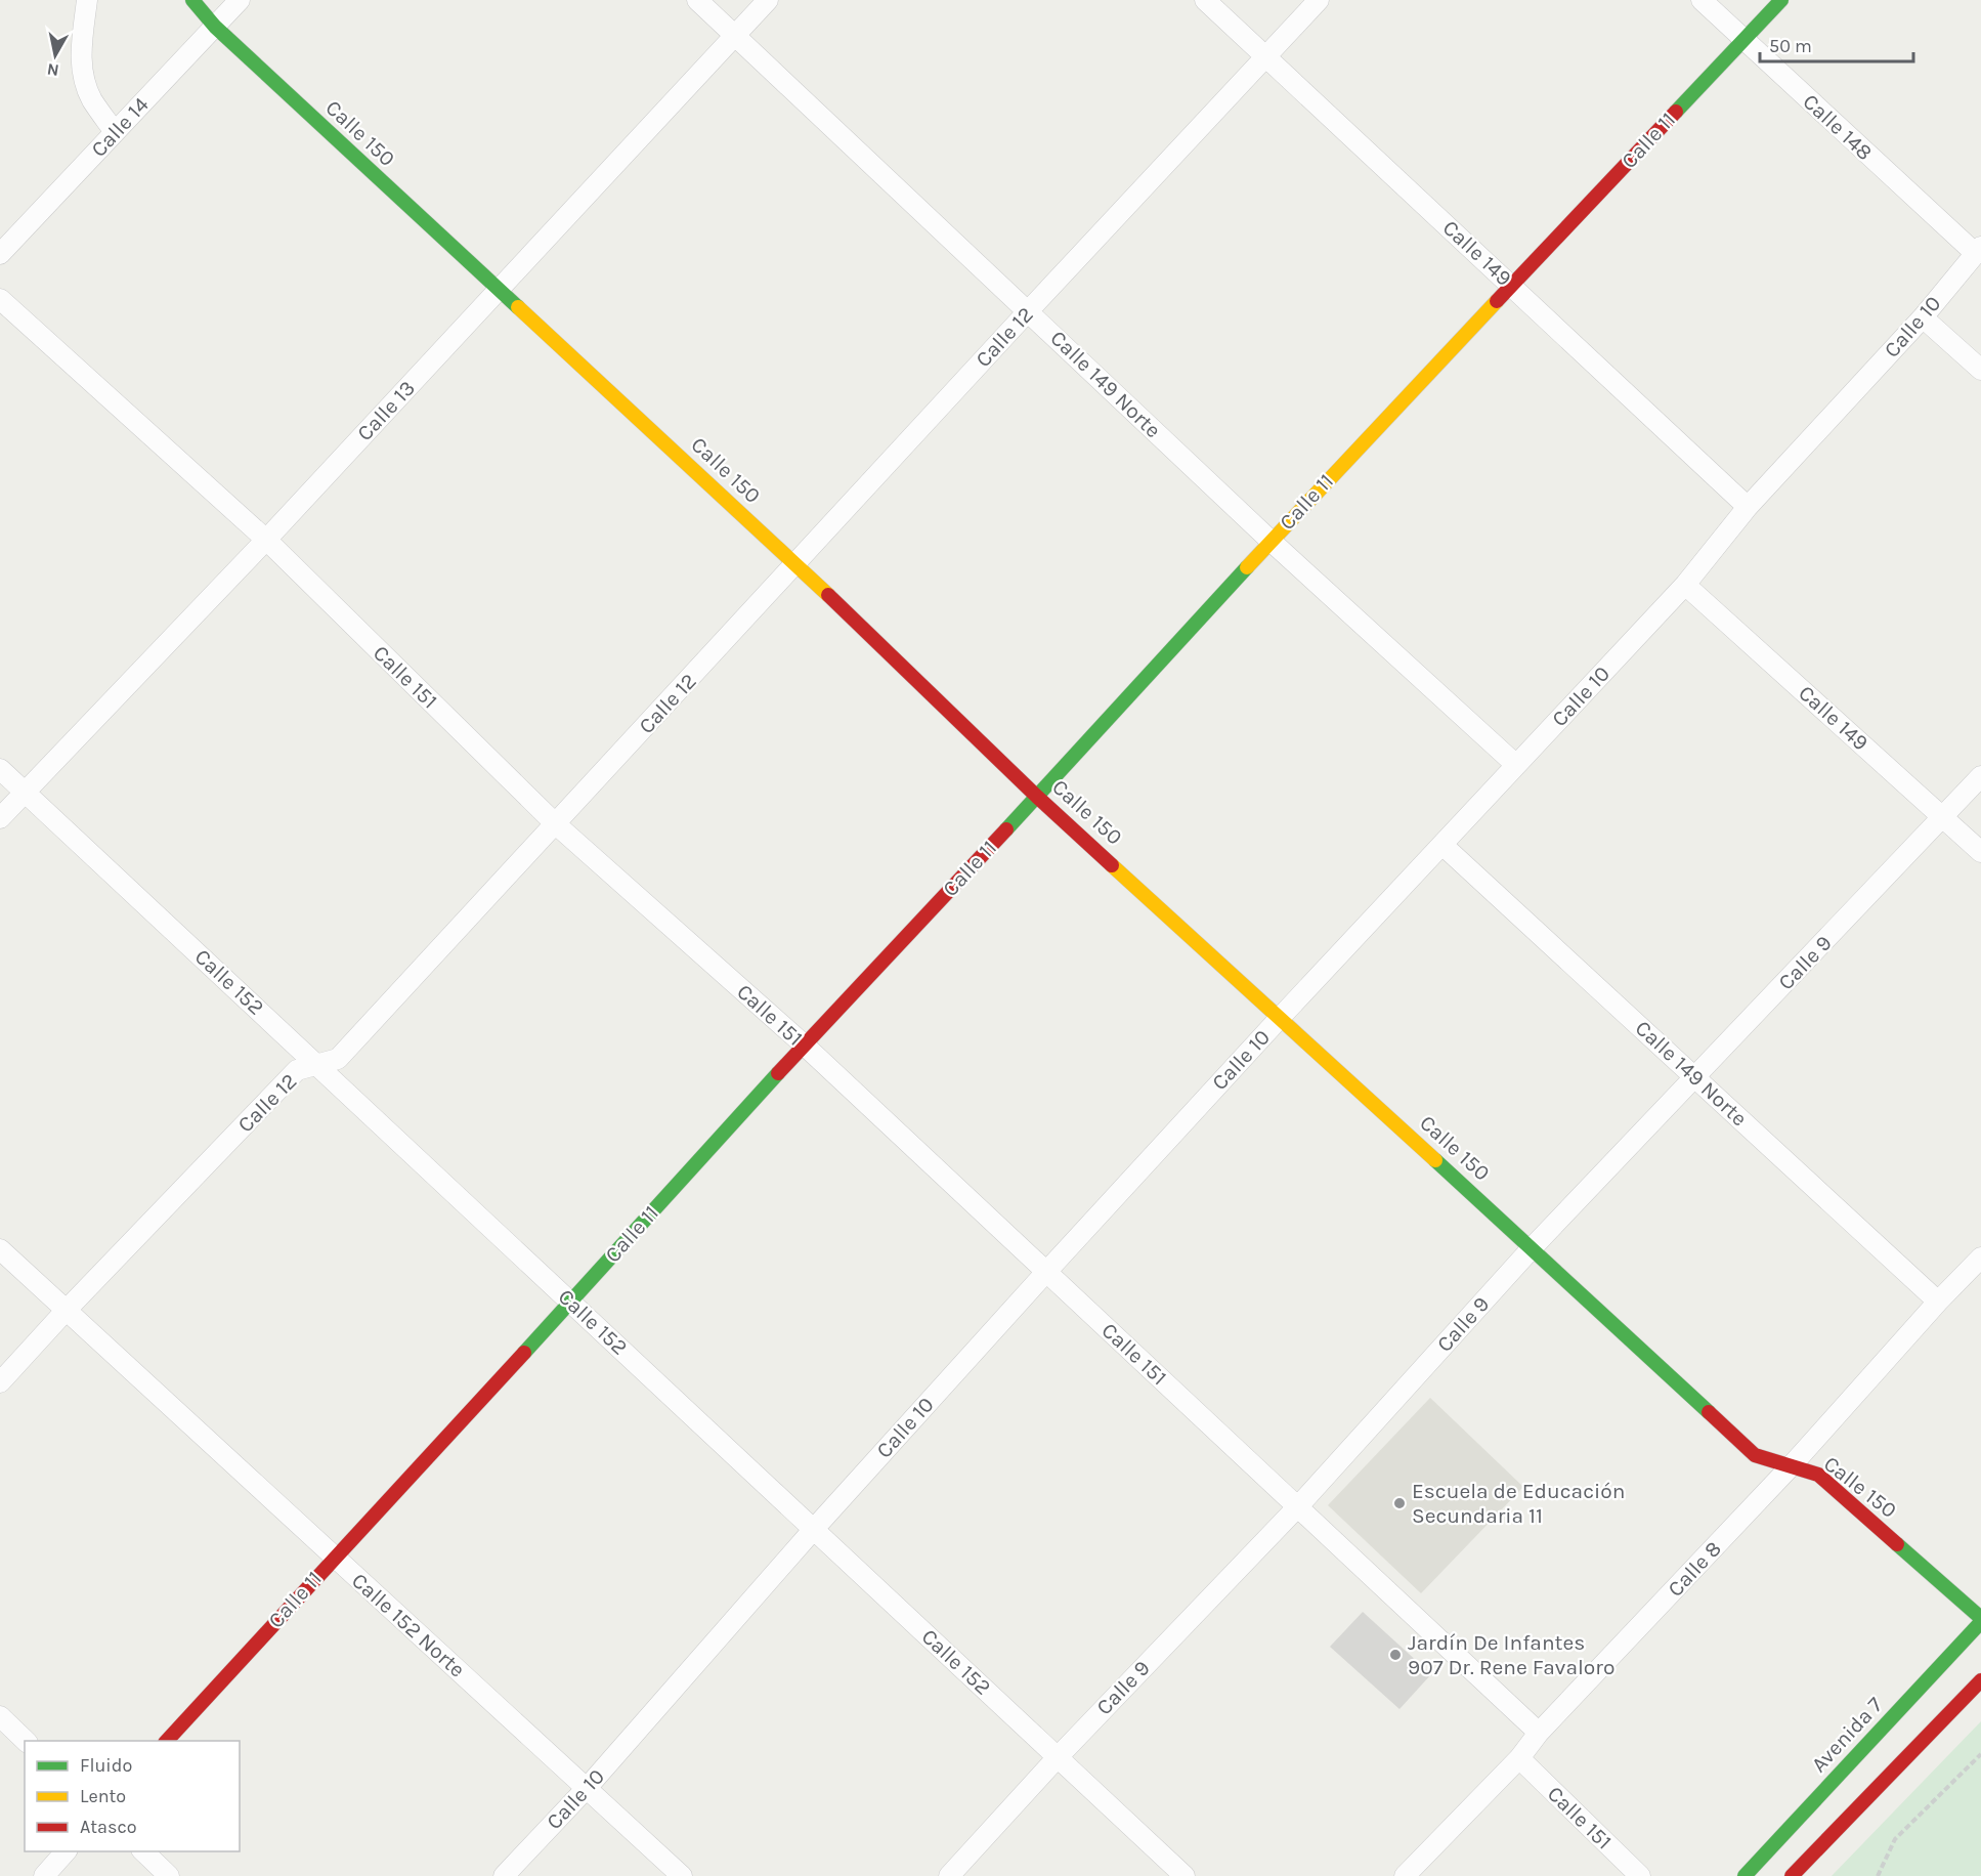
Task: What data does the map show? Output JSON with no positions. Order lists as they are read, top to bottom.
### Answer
{
  "streets": {
    "street": [
      "Calle 14",
      "Calle 148",
      "Calle 150",
      "Calle 11",
      "Calle 149",
      "Calle 10",
      "Calle 12",
      "Calle 149 Norte",
      "Calle 13",
      "Calle 151",
      "Calle 9",
      "Calle 152",
      "Calle 8",
      "Calle 152 Norte",
      "Avenida 7"
    ]
  },
  "crossings": [
    ["Calle 14", "Calle 150"],
    ["Calle 148", "Calle 11"],
    ["Calle 148", "Calle 10"],
    ["Calle 150", "Calle 11"],
    ["Calle 150", "Calle 10"],
    ["Calle 150", "Calle 12"],
    ["Calle 150", "Calle 13"],
    ["Calle 150", "Calle 9"],
    ["Calle 150", "Calle 8"],
    ["Calle 150", "Avenida 7"],
    ["Calle 11", "Calle 149"],
    ["Calle 11", "Calle 149 Norte"],
    ["Calle 11", "Calle 151"],
    ["Calle 11", "Calle 152"],
    ["Calle 11", "Calle 152 Norte"],
    ["Calle 149", "Calle 10"],
    ["Calle 149", "Calle 12"],
    ["Calle 149", "Calle 9"],
    ["Calle 10", "Calle 149 Norte"],
    ["Calle 10", "Calle 151"],
    ["Calle 10", "Calle 152"],
    ["Calle 10", "Calle 152 Norte"],
    ["Calle 12", "Calle 149 Norte"],
    ["Calle 12", "Calle 151"],
    ["Calle 12", "Calle 152"],
    ["Calle 12", "Calle 152 Norte"],
    ["Calle 149 Norte", "Calle 13"],
    ["Calle 149 Norte", "Calle 9"],
    ["Calle 149 Norte", "Calle 8"],
    ["Calle 13", "Calle 151"],
    ["Calle 13", "Calle 152"],
    ["Calle 151", "Calle 9"],
    ["Calle 151", "Calle 8"],
    ["Calle 9", "Calle 152"]
  ],
  "places": ["Escuela de Educación Secundaria 11", "Jardín De Infantes 907 Dr. Rene Favaloro"],
  "legend": ["Fluido", "Lento", "Atasco"],
  "scale_bar": "50 m",
  "north": "bottom"
}
